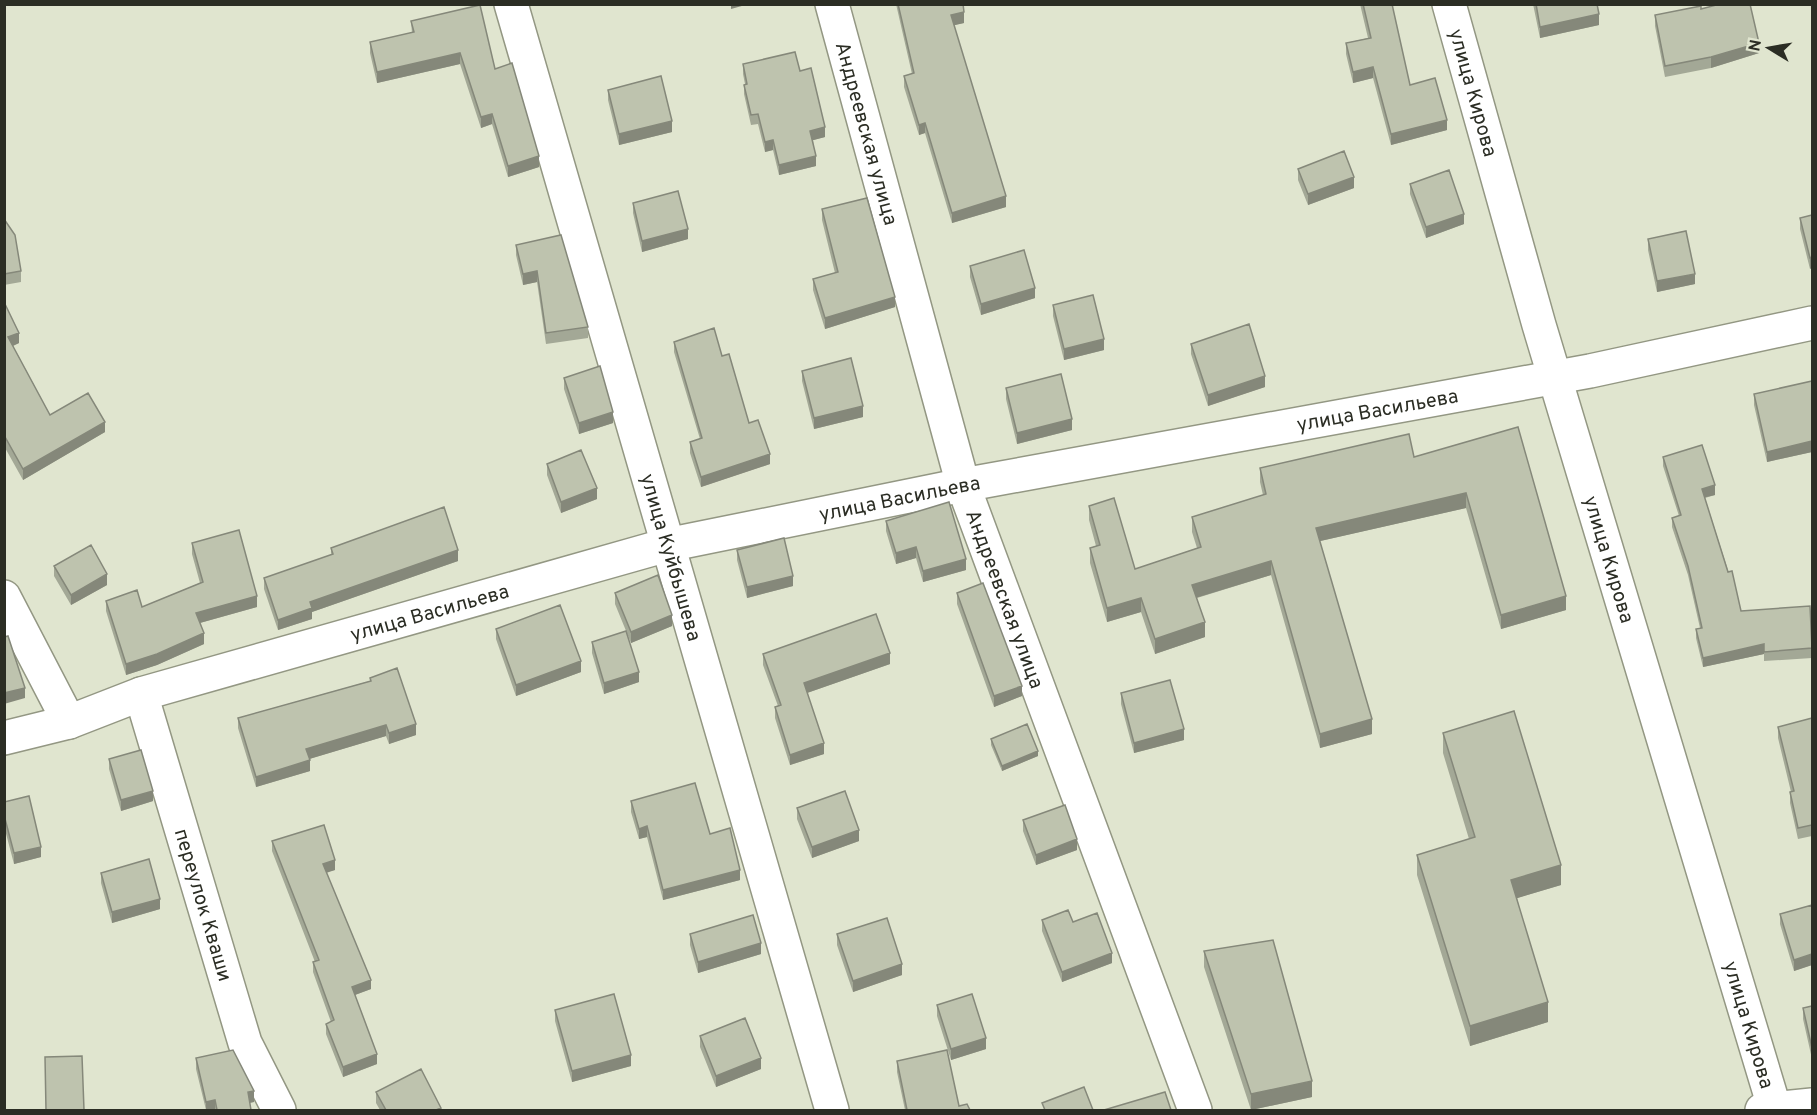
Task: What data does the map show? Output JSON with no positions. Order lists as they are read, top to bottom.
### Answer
{
  "streets": {
    "street": [
      "улица Кирова",
      "Андреевская улица",
      "улица Васильева",
      "улица Куйбышева",
      "переулок Кваши"
    ]
  },
  "crossings": [
    ["улица Кирова", "улица Васильева"],
    ["Андреевская улица", "улица Васильева"],
    ["улица Васильева", "улица Куйбышева"],
    ["улица Васильева", "переулок Кваши"]
  ],
  "north": "left"
}
